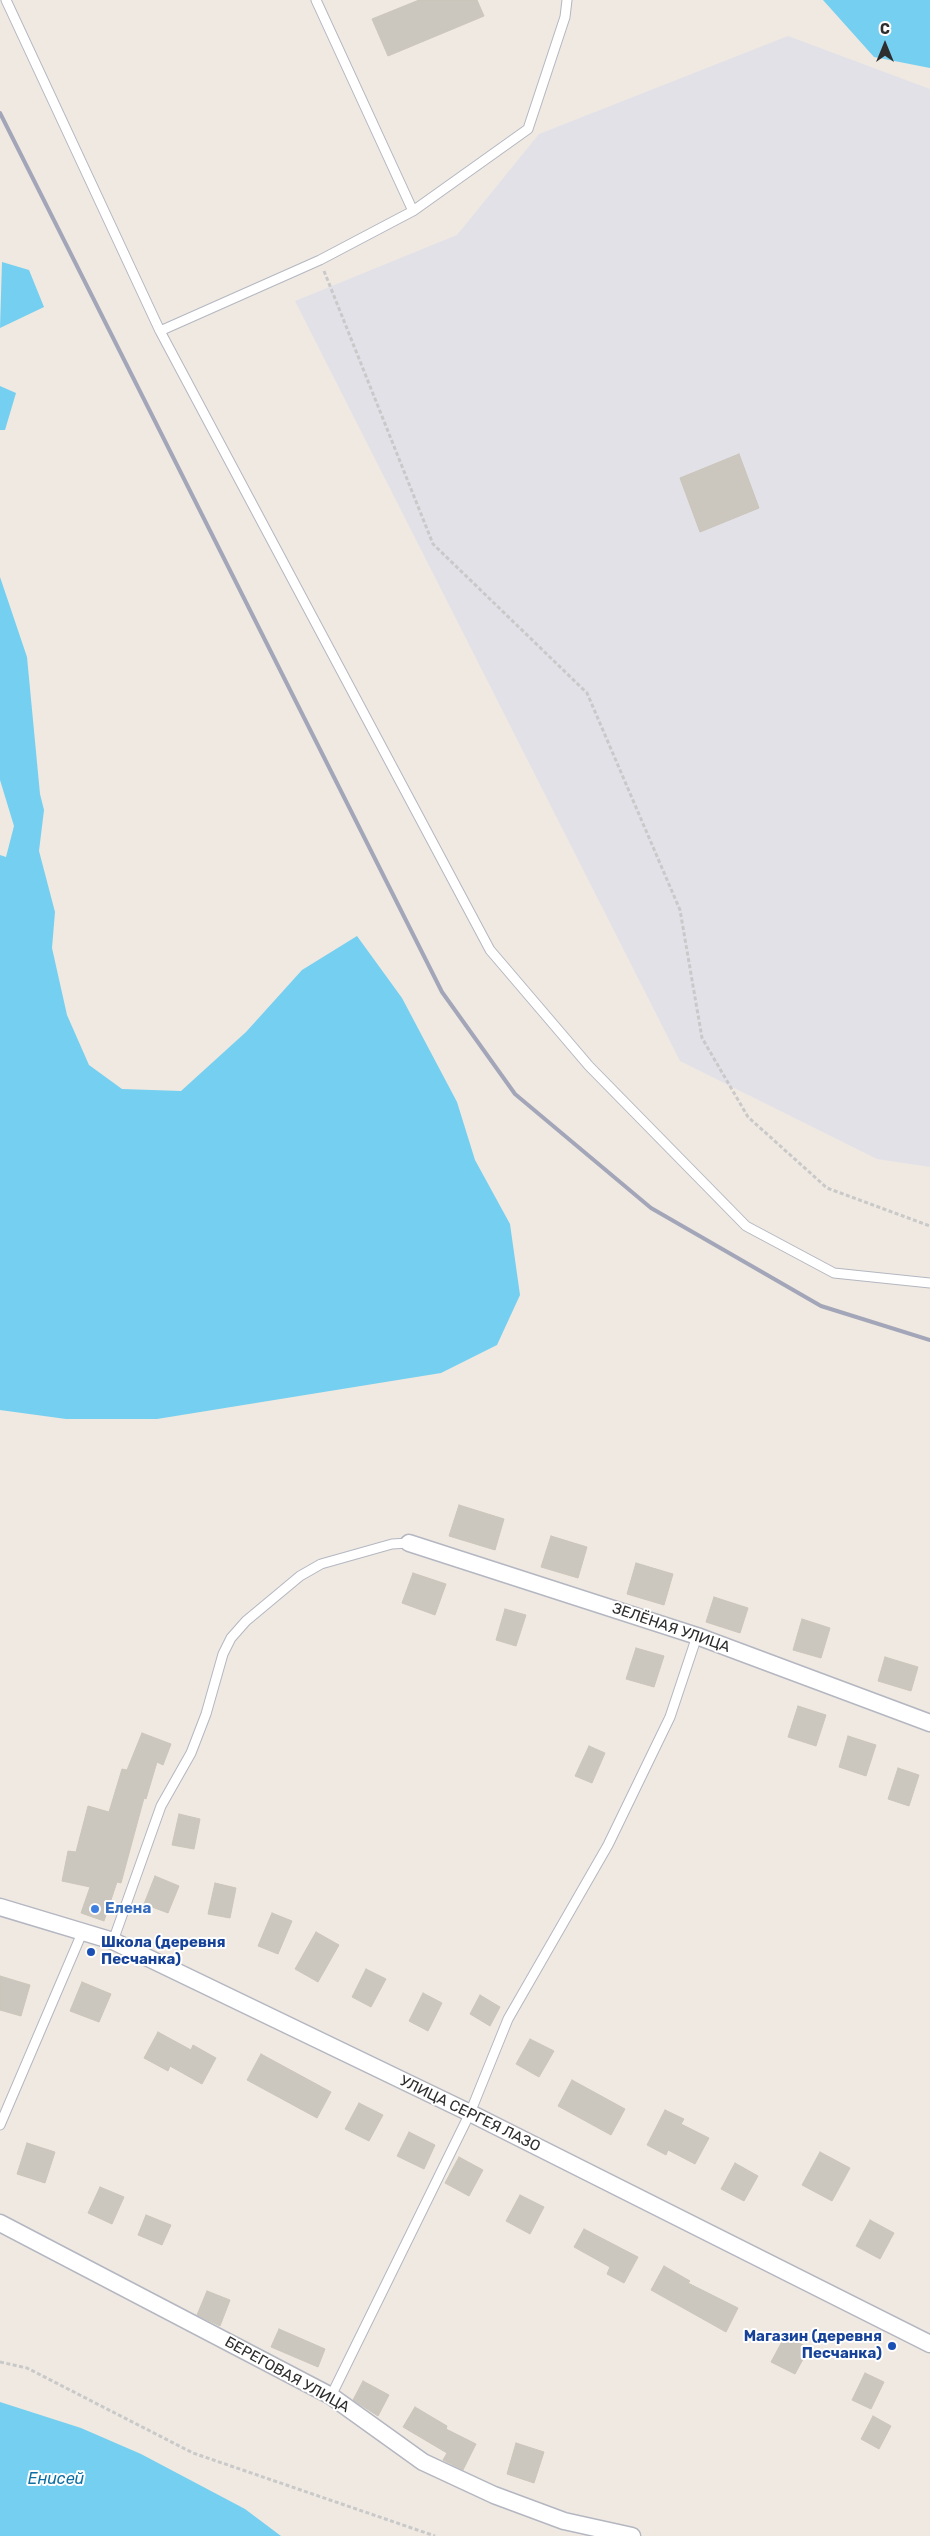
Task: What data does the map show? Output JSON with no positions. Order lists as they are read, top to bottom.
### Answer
{
  "streets": {
    "street": ["ЗЕЛЁНАЯ УЛИЦА", "УЛИЦА СЕРГЕЯ ЛАЗО", "БЕРЕГОВАЯ УЛИЦА"]
  },
  "water": ["Енисей"],
  "places": ["Елена", "Школа (деревня Песчанка)", "Магазин (деревня Песчанка)"],
  "north": "top"
}
